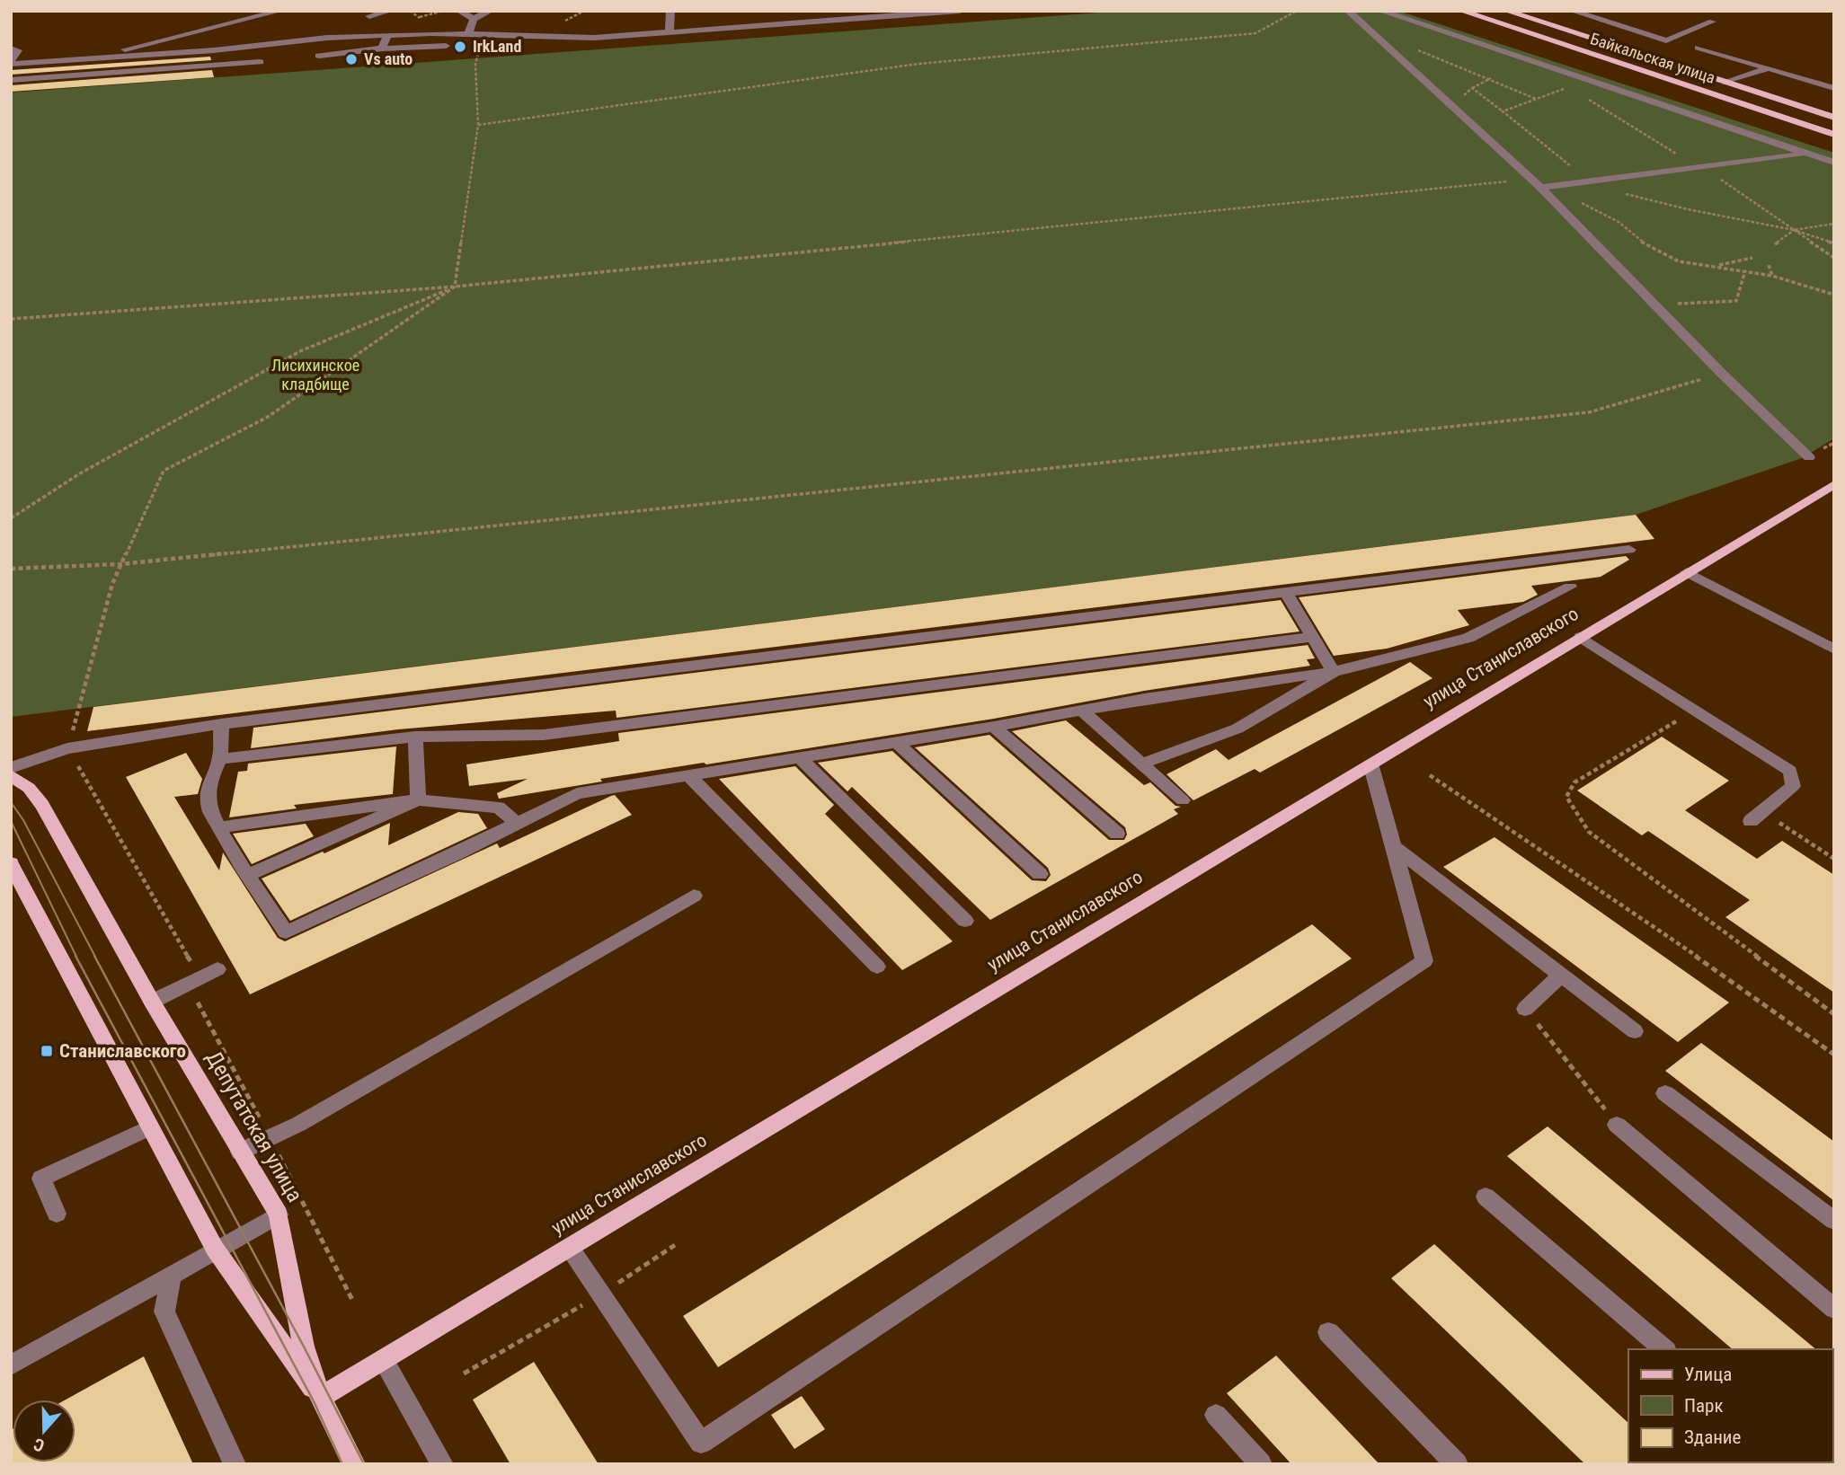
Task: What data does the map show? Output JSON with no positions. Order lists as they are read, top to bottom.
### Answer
{
  "streets": {
    "main road": ["Байкальская улица", "улица Станиславского", "Депутатская улица"]
  },
  "crossings": [
    ["улица Станиславского", "Депутатская улица"]
  ],
  "parks": ["Лисихинское кладбище"],
  "places": {
    "other": ["IrkLand", "Vs auto"],
    "transit": ["Станиславского"]
  },
  "legend": ["Улица", "Парк", "Здание"],
  "north": "bottom"
}
